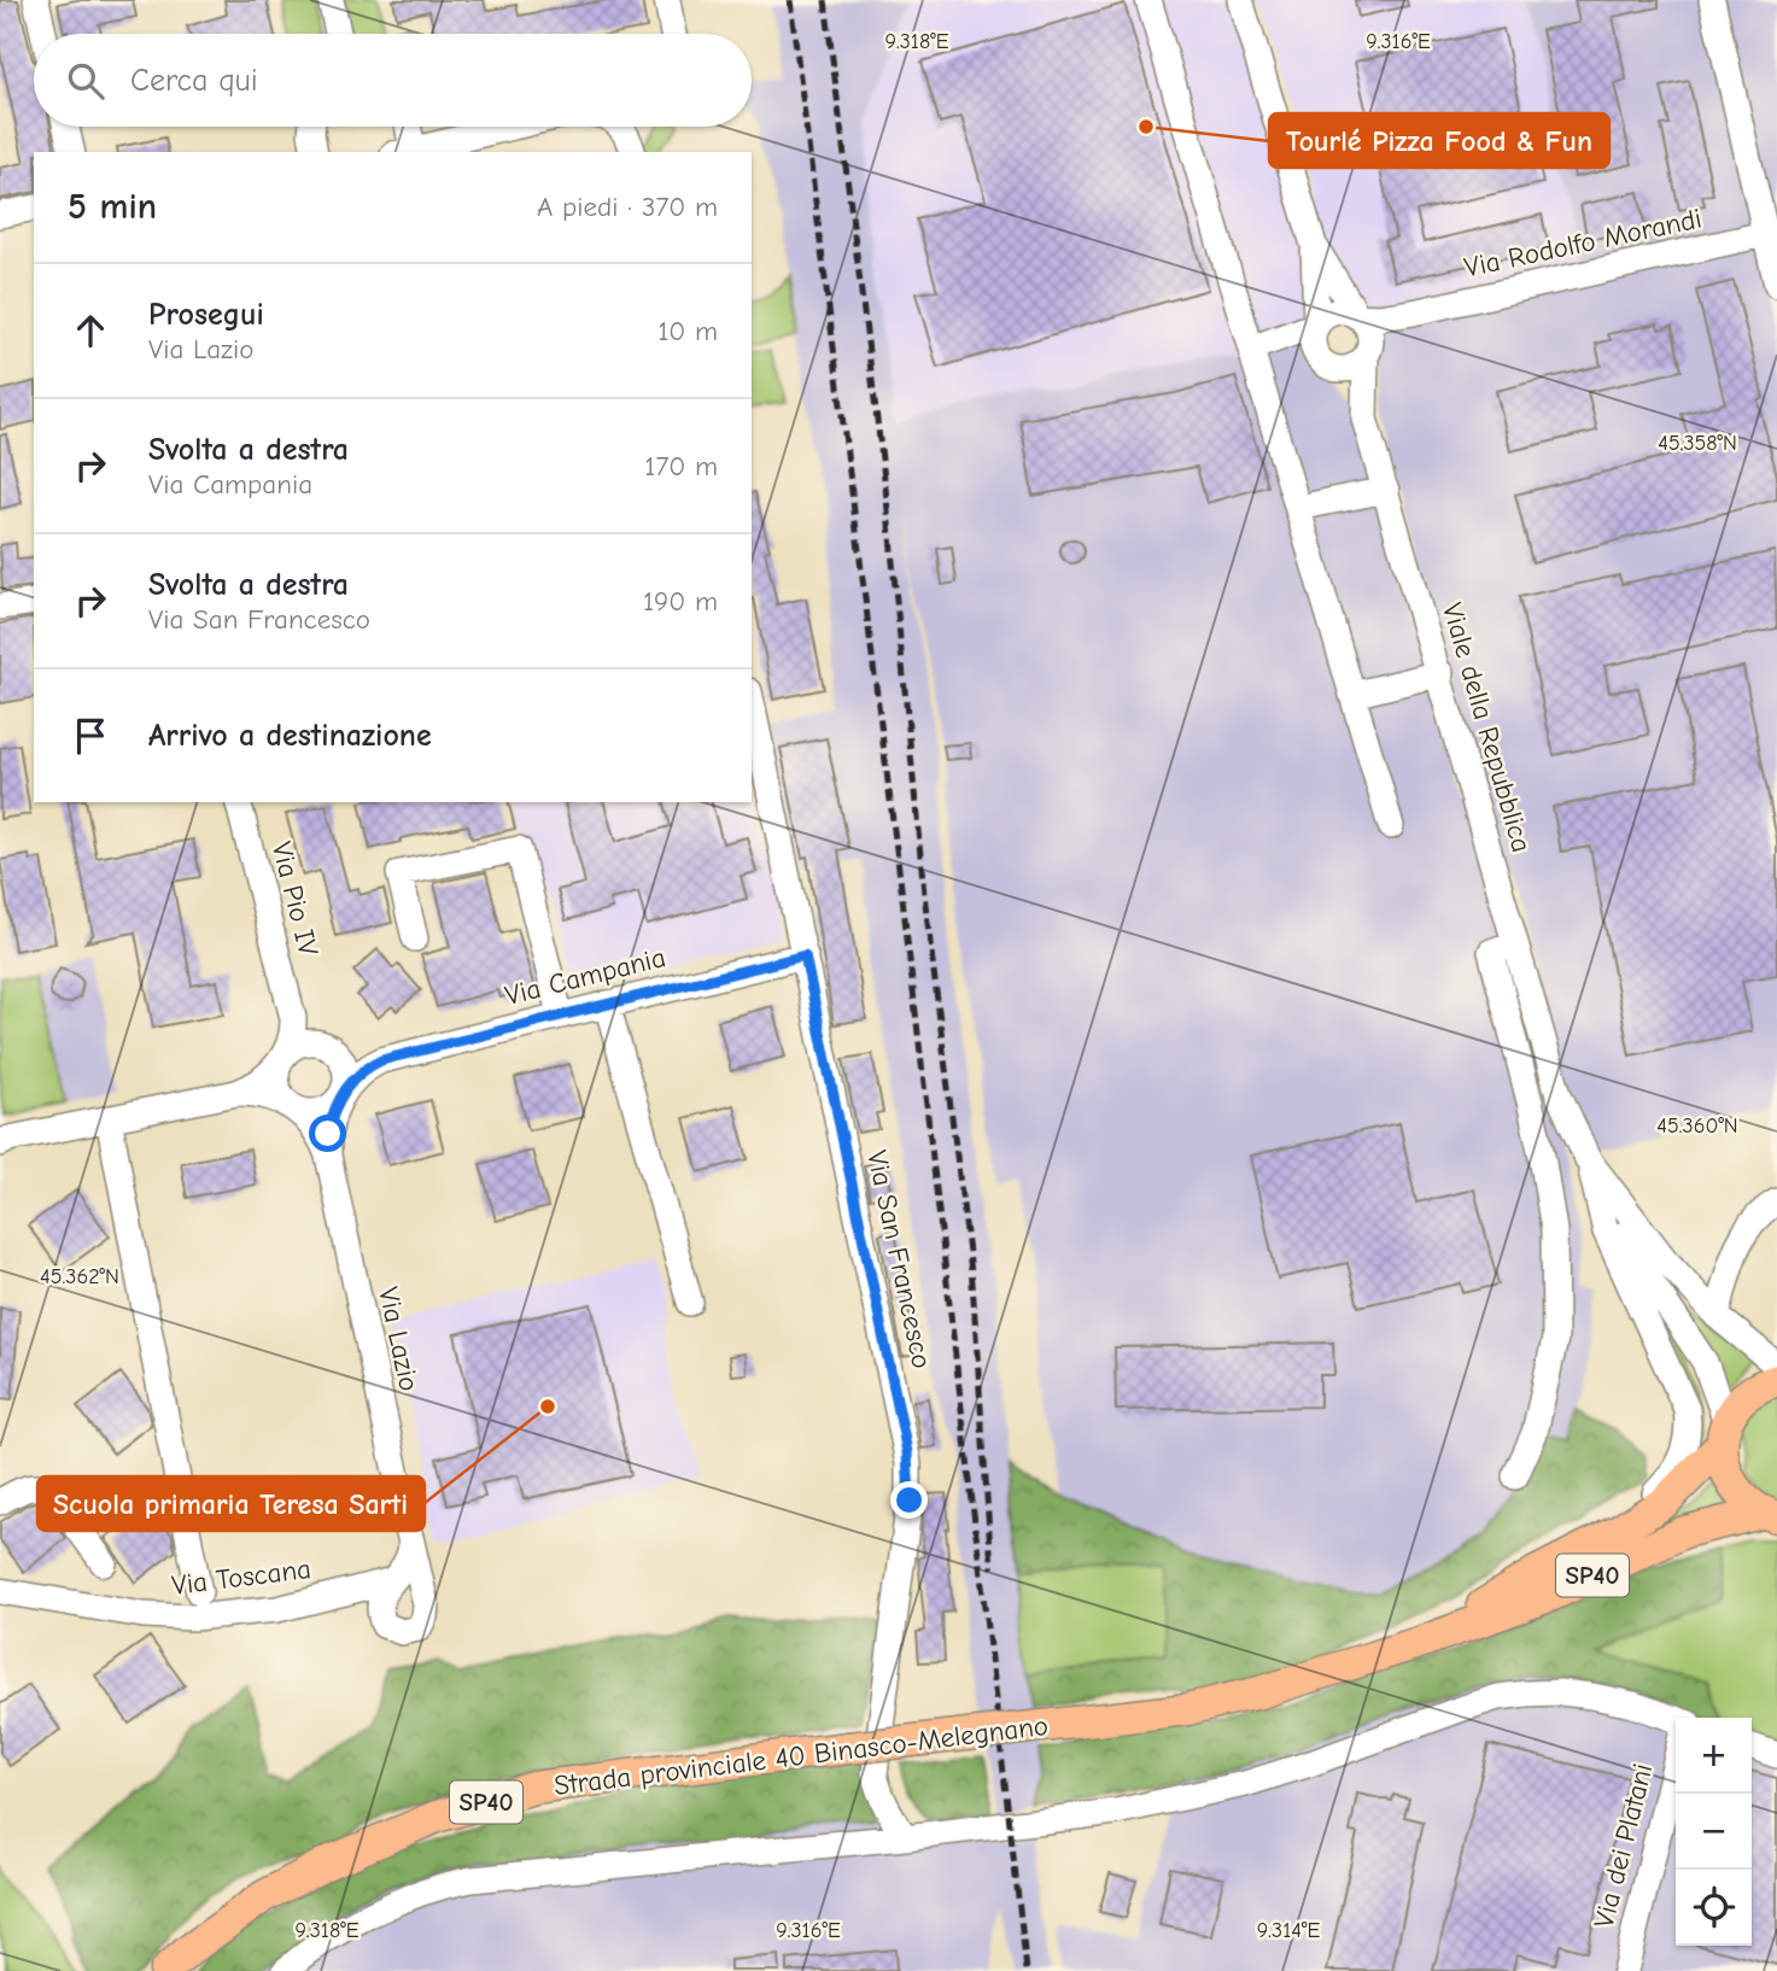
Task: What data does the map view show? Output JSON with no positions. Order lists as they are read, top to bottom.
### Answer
{
  "streets": {
    "main road": ["SP40", "Strada provinciale 40 Binasco-Melegnano"],
    "street": [
      "Via Rodolfo Morandi",
      "Viale della Repubblica",
      "Via Pio IV",
      "Via Campania",
      "Via San Francesco",
      "Via Lazio",
      "Via Toscana",
      "Via dei Platani"
    ]
  },
  "crossings": [
    ["Via Rodolfo Morandi", "Viale della Repubblica"],
    ["Via Pio IV", "Via Campania"],
    ["Via Pio IV", "Via Lazio"],
    ["Via Campania", "Via San Francesco"],
    ["Via Campania", "Via Lazio"],
    ["Via Lazio", "Via Toscana"]
  ],
  "places": ["Tourlé Pizza Food & Fun", "Scuola primaria Teresa Sarti"],
  "page": {
    "search": "Cerca qui",
    "heading": ["5 min", "A piedi · 370 m"],
    "list": [
      ["Prosegui", "Via Lazio", "10 m"],
      ["Svolta a destra", "Via Campania", "170 m"],
      ["Svolta a destra", "Via San Francesco", "190 m"],
      "Arrivo a destinazione"
    ],
    "map_buttons": ["+", "−"]
  },
  "coordinates": [
    "9.318°E",
    "9.316°E",
    "45.358°N",
    "45.360°N",
    "45.362°N",
    "9.314°E"
  ]
}
